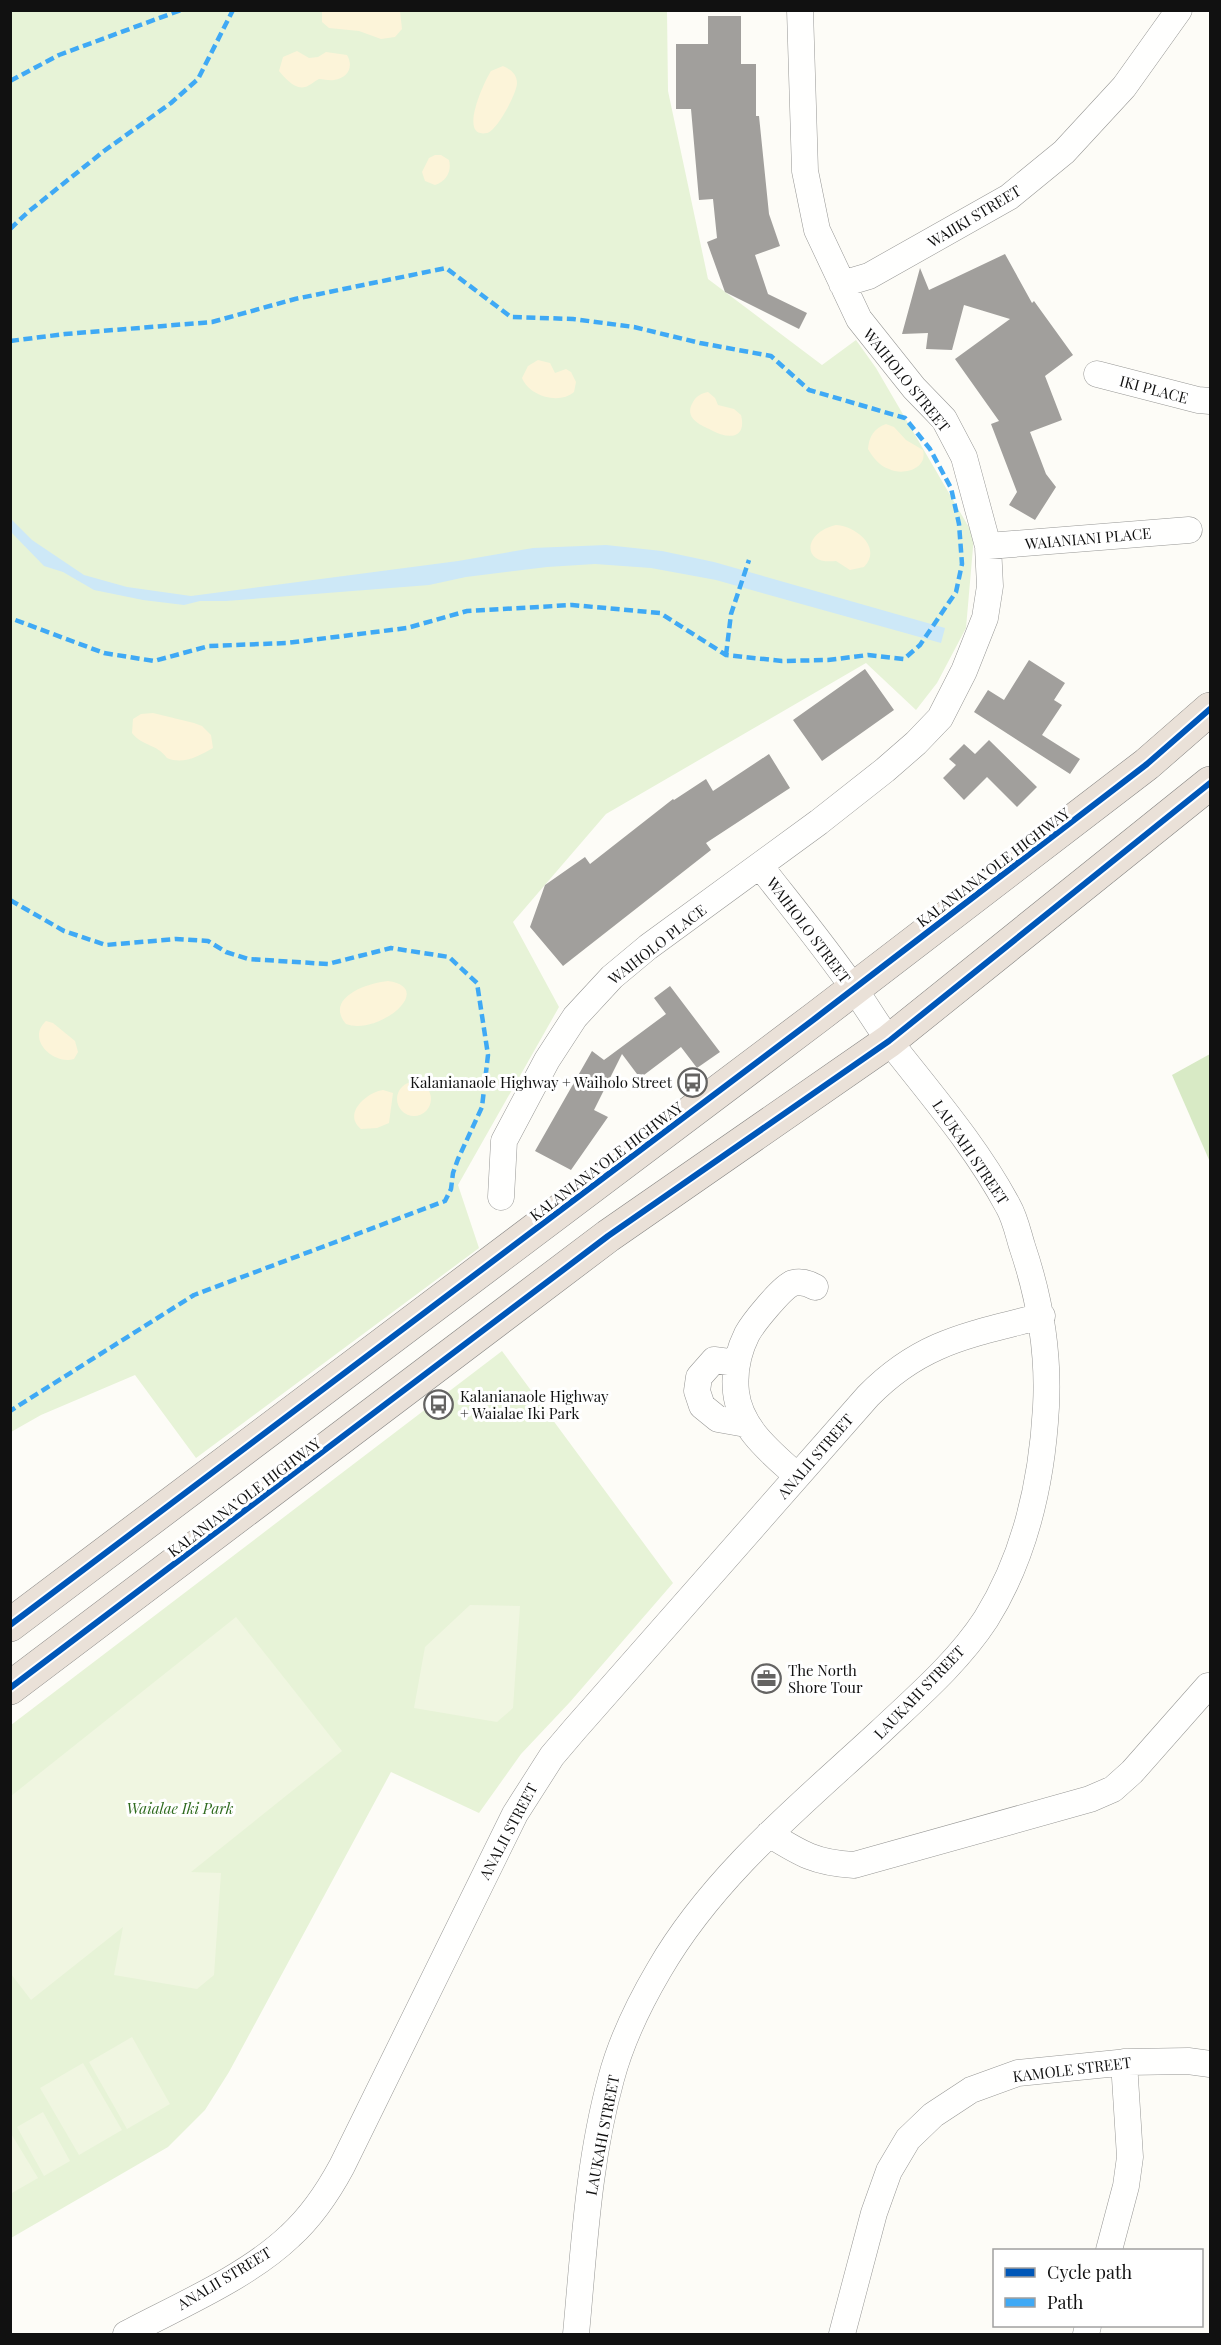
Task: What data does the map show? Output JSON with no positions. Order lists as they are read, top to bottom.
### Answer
{
  "streets": {
    "highway": ["KALANIANA’OLE HIGHWAY"],
    "street": [
      "WAIIKI STREET",
      "WAIHOLO STREET",
      "IKI PLACE",
      "WAIANIANI PLACE",
      "WAIHOLO PLACE",
      "LAUKAHI STREET",
      "ANALII STREET",
      "KAMOLE STREET"
    ]
  },
  "crossings": [
    ["WAIIKI STREET", "WAIHOLO STREET"],
    ["WAIHOLO STREET", "WAIANIANI PLACE"],
    ["WAIHOLO STREET", "KALANIANA’OLE HIGHWAY"],
    ["WAIHOLO STREET", "WAIHOLO PLACE"],
    ["WAIHOLO STREET", "LAUKAHI STREET"],
    ["KALANIANA’OLE HIGHWAY", "LAUKAHI STREET"],
    ["LAUKAHI STREET", "ANALII STREET"]
  ],
  "parks": ["Waialae Iki Park"],
  "places": {
    "bus stop": ["Kalanianaole Highway + Waiholo Street", "Kalanianaole Highway + Waialae Iki Park"],
    "office": ["The North Shore Tour"]
  },
  "legend": ["Cycle path", "Path"]
}
